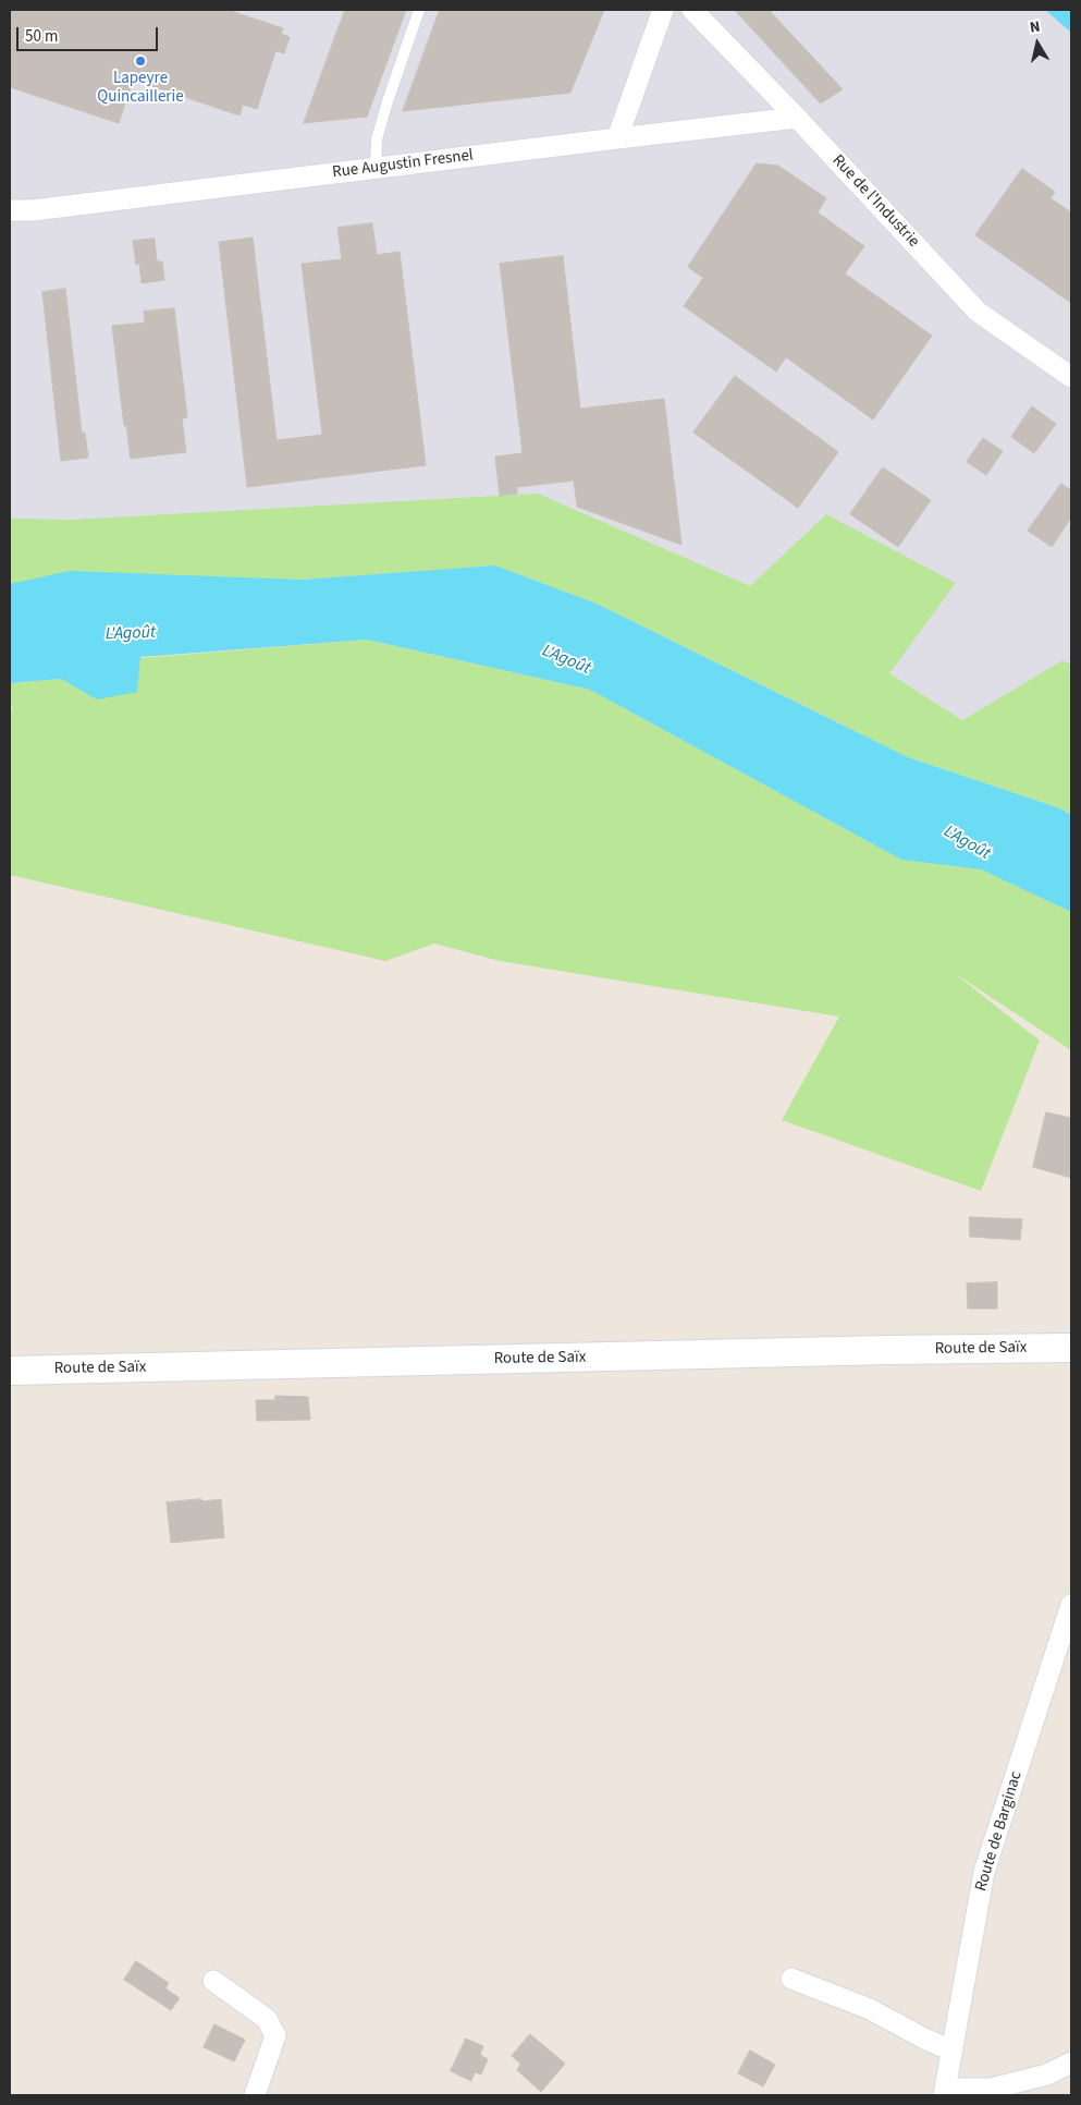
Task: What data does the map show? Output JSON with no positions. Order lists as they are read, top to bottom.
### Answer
{
  "streets": {
    "street": [
      "Rue Augustin Fresnel",
      "Rue de l'Industrie",
      "Route de Saïx",
      "Route de Barginac"
    ]
  },
  "crossings": [
    ["Rue Augustin Fresnel", "Rue de l'Industrie"]
  ],
  "water": ["L'Agoût"],
  "places": ["Lapeyre Quincaillerie"],
  "scale_bar": "50 m",
  "north": "top"
}
